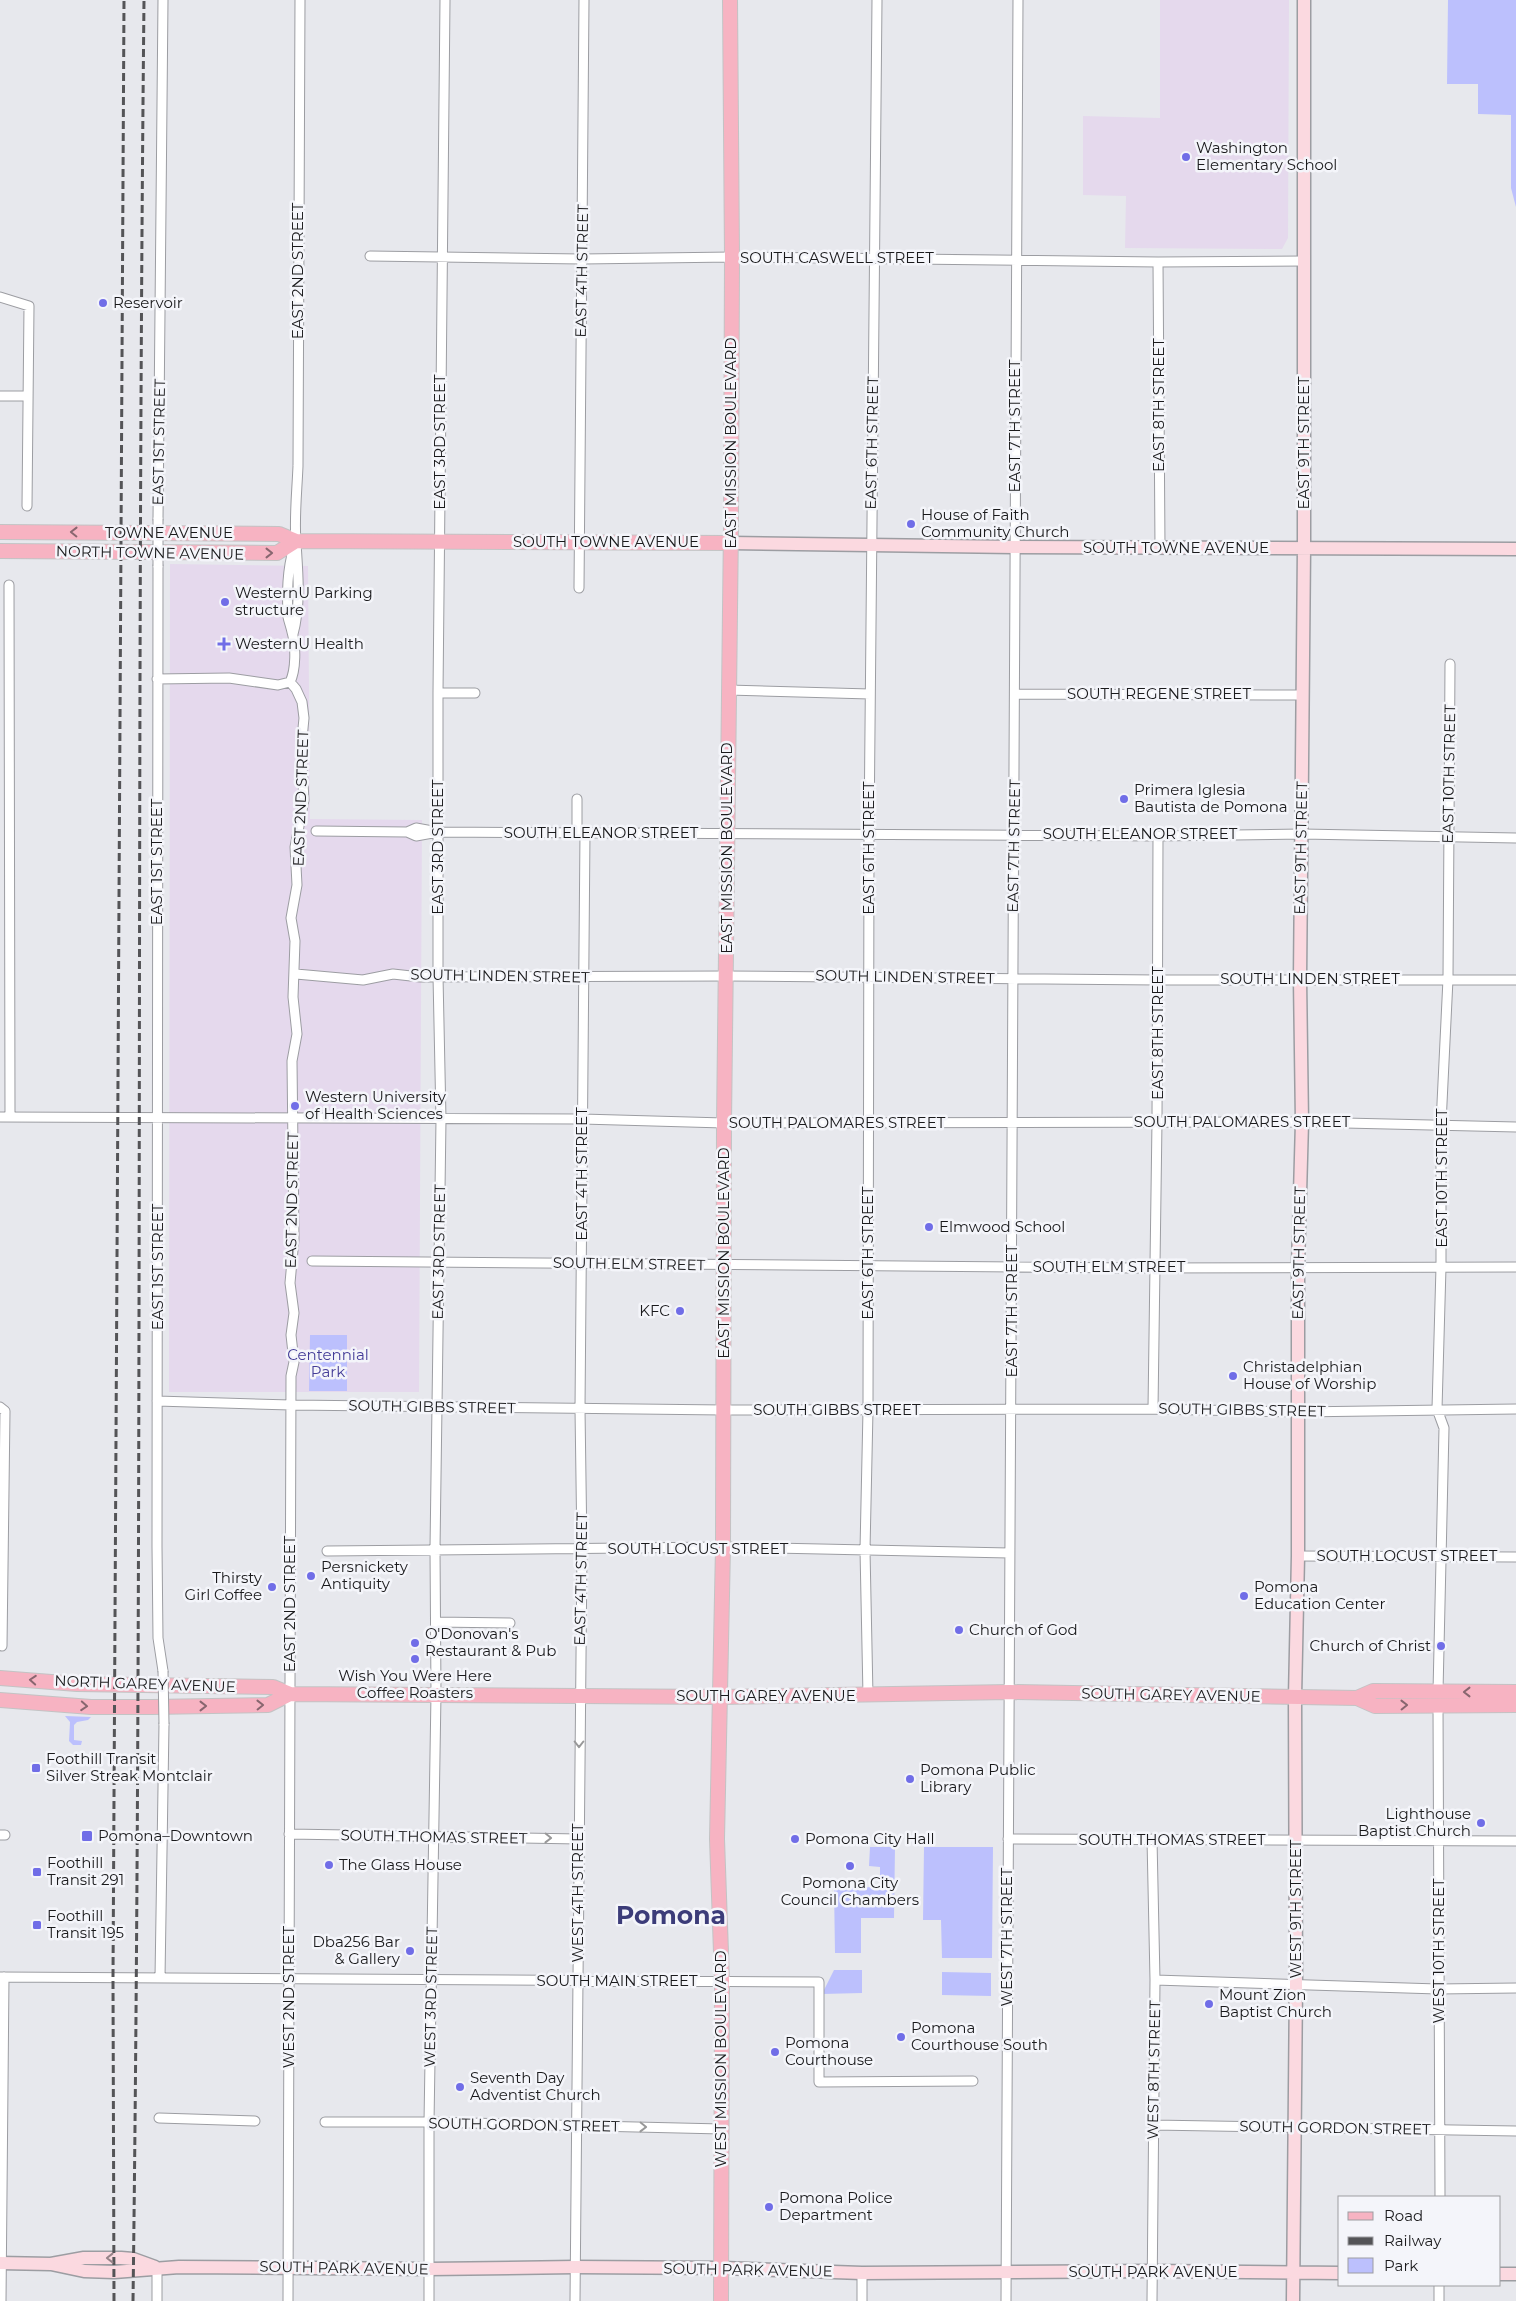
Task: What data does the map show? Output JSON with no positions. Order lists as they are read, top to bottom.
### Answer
{
  "streets": {
    "main road": [
      "EAST MISSION BOULEVARD",
      "TOWNE AVENUE",
      "SOUTH TOWNE AVENUE",
      "NORTH TOWNE AVENUE",
      "NORTH GAREY AVENUE",
      "SOUTH GAREY AVENUE",
      "WEST MISSION BOULEVARD"
    ],
    "street": [
      "SOUTH CASWELL STREET",
      "EAST 2ND STREET",
      "EAST 4TH STREET",
      "EAST 8TH STREET",
      "EAST 7TH STREET",
      "EAST 1ST STREET",
      "EAST 3RD STREET",
      "EAST 6TH STREET",
      "EAST 9TH STREET",
      "SOUTH REGENE STREET",
      "EAST 10TH STREET",
      "SOUTH ELEANOR STREET",
      "SOUTH LINDEN STREET",
      "SOUTH PALOMARES STREET",
      "SOUTH ELM STREET",
      "SOUTH GIBBS STREET",
      "SOUTH LOCUST STREET",
      "SOUTH THOMAS STREET",
      "WEST 4TH STREET",
      "WEST 9TH STREET",
      "WEST 7TH STREET",
      "WEST 10TH STREET",
      "SOUTH MAIN STREET",
      "WEST 2ND STREET",
      "WEST 3RD STREET",
      "WEST 8TH STREET",
      "SOUTH GORDON STREET",
      "SOUTH PARK AVENUE"
    ]
  },
  "crossings": [
    ["SOUTH CASWELL STREET", "EAST 4TH STREET"],
    ["SOUTH CASWELL STREET", "EAST 8TH STREET"],
    ["SOUTH CASWELL STREET", "EAST 7TH STREET"],
    ["SOUTH CASWELL STREET", "EAST 3RD STREET"],
    ["SOUTH CASWELL STREET", "EAST MISSION BOULEVARD"],
    ["SOUTH CASWELL STREET", "EAST 6TH STREET"],
    ["SOUTH CASWELL STREET", "EAST 9TH STREET"],
    ["EAST 2ND STREET", "TOWNE AVENUE"],
    ["EAST 2ND STREET", "SOUTH TOWNE AVENUE"],
    ["EAST 2ND STREET", "NORTH TOWNE AVENUE"],
    ["EAST 2ND STREET", "SOUTH LINDEN STREET"],
    ["EAST 2ND STREET", "SOUTH PALOMARES STREET"],
    ["EAST 2ND STREET", "SOUTH GIBBS STREET"],
    ["EAST 2ND STREET", "NORTH GAREY AVENUE"],
    ["EAST 2ND STREET", "SOUTH GAREY AVENUE"],
    ["EAST 2ND STREET", "WEST 2ND STREET"],
    ["EAST 4TH STREET", "SOUTH TOWNE AVENUE"],
    ["EAST 4TH STREET", "SOUTH ELEANOR STREET"],
    ["EAST 4TH STREET", "SOUTH LINDEN STREET"],
    ["EAST 4TH STREET", "SOUTH PALOMARES STREET"],
    ["EAST 4TH STREET", "SOUTH ELM STREET"],
    ["EAST 4TH STREET", "SOUTH GIBBS STREET"],
    ["EAST 4TH STREET", "SOUTH LOCUST STREET"],
    ["EAST 4TH STREET", "SOUTH GAREY AVENUE"],
    ["EAST 4TH STREET", "WEST 4TH STREET"],
    ["EAST 8TH STREET", "SOUTH TOWNE AVENUE"],
    ["EAST 8TH STREET", "SOUTH ELEANOR STREET"],
    ["EAST 8TH STREET", "SOUTH LINDEN STREET"],
    ["EAST 8TH STREET", "SOUTH PALOMARES STREET"],
    ["EAST 8TH STREET", "SOUTH ELM STREET"],
    ["EAST 8TH STREET", "SOUTH GIBBS STREET"],
    ["EAST 7TH STREET", "SOUTH TOWNE AVENUE"],
    ["EAST 7TH STREET", "SOUTH REGENE STREET"],
    ["EAST 7TH STREET", "SOUTH ELEANOR STREET"],
    ["EAST 7TH STREET", "SOUTH LINDEN STREET"],
    ["EAST 7TH STREET", "SOUTH PALOMARES STREET"],
    ["EAST 7TH STREET", "SOUTH ELM STREET"],
    ["EAST 7TH STREET", "SOUTH GIBBS STREET"],
    ["EAST 7TH STREET", "SOUTH LOCUST STREET"],
    ["EAST 7TH STREET", "SOUTH GAREY AVENUE"],
    ["EAST 7TH STREET", "WEST 7TH STREET"],
    ["EAST 1ST STREET", "SOUTH PALOMARES STREET"],
    ["EAST 1ST STREET", "SOUTH GIBBS STREET"],
    ["EAST 1ST STREET", "SOUTH MAIN STREET"],
    ["EAST 3RD STREET", "SOUTH TOWNE AVENUE"],
    ["EAST 3RD STREET", "SOUTH ELEANOR STREET"],
    ["EAST 3RD STREET", "SOUTH LINDEN STREET"],
    ["EAST 3RD STREET", "SOUTH PALOMARES STREET"],
    ["EAST 3RD STREET", "SOUTH ELM STREET"],
    ["EAST 3RD STREET", "SOUTH GIBBS STREET"],
    ["EAST 3RD STREET", "SOUTH LOCUST STREET"],
    ["EAST 3RD STREET", "SOUTH GAREY AVENUE"],
    ["EAST 3RD STREET", "WEST 3RD STREET"],
    ["EAST MISSION BOULEVARD", "SOUTH TOWNE AVENUE"],
    ["EAST MISSION BOULEVARD", "SOUTH ELEANOR STREET"],
    ["EAST MISSION BOULEVARD", "SOUTH LINDEN STREET"],
    ["EAST MISSION BOULEVARD", "SOUTH PALOMARES STREET"],
    ["EAST MISSION BOULEVARD", "SOUTH ELM STREET"],
    ["EAST MISSION BOULEVARD", "SOUTH GIBBS STREET"],
    ["EAST MISSION BOULEVARD", "SOUTH LOCUST STREET"],
    ["EAST MISSION BOULEVARD", "SOUTH GAREY AVENUE"],
    ["EAST MISSION BOULEVARD", "WEST MISSION BOULEVARD"],
    ["EAST 6TH STREET", "SOUTH TOWNE AVENUE"],
    ["EAST 6TH STREET", "SOUTH ELEANOR STREET"],
    ["EAST 6TH STREET", "SOUTH LINDEN STREET"],
    ["EAST 6TH STREET", "SOUTH PALOMARES STREET"],
    ["EAST 6TH STREET", "SOUTH ELM STREET"],
    ["EAST 6TH STREET", "SOUTH GIBBS STREET"],
    ["EAST 6TH STREET", "SOUTH LOCUST STREET"],
    ["EAST 6TH STREET", "SOUTH GAREY AVENUE"],
    ["EAST 9TH STREET", "SOUTH TOWNE AVENUE"],
    ["EAST 9TH STREET", "SOUTH REGENE STREET"],
    ["EAST 9TH STREET", "SOUTH ELEANOR STREET"],
    ["EAST 9TH STREET", "SOUTH LINDEN STREET"],
    ["EAST 9TH STREET", "SOUTH PALOMARES STREET"],
    ["EAST 9TH STREET", "SOUTH ELM STREET"],
    ["EAST 9TH STREET", "SOUTH GIBBS STREET"],
    ["EAST 9TH STREET", "SOUTH LOCUST STREET"],
    ["EAST 9TH STREET", "SOUTH GAREY AVENUE"],
    ["EAST 9TH STREET", "WEST 9TH STREET"],
    ["TOWNE AVENUE", "SOUTH TOWNE AVENUE"],
    ["TOWNE AVENUE", "NORTH TOWNE AVENUE"],
    ["SOUTH TOWNE AVENUE", "NORTH TOWNE AVENUE"],
    ["EAST 10TH STREET", "SOUTH ELEANOR STREET"],
    ["EAST 10TH STREET", "SOUTH LINDEN STREET"],
    ["EAST 10TH STREET", "SOUTH PALOMARES STREET"],
    ["EAST 10TH STREET", "SOUTH ELM STREET"],
    ["EAST 10TH STREET", "SOUTH GIBBS STREET"],
    ["EAST 10TH STREET", "SOUTH LOCUST STREET"],
    ["EAST 10TH STREET", "SOUTH GAREY AVENUE"],
    ["EAST 10TH STREET", "WEST 10TH STREET"],
    ["NORTH GAREY AVENUE", "SOUTH GAREY AVENUE"],
    ["NORTH GAREY AVENUE", "WEST 2ND STREET"],
    ["SOUTH GAREY AVENUE", "WEST 4TH STREET"],
    ["SOUTH GAREY AVENUE", "WEST 9TH STREET"],
    ["SOUTH GAREY AVENUE", "WEST 7TH STREET"],
    ["SOUTH GAREY AVENUE", "WEST 10TH STREET"],
    ["SOUTH GAREY AVENUE", "WEST 2ND STREET"],
    ["SOUTH GAREY AVENUE", "WEST 3RD STREET"],
    ["SOUTH GAREY AVENUE", "WEST MISSION BOULEVARD"],
    ["SOUTH THOMAS STREET", "WEST 4TH STREET"],
    ["SOUTH THOMAS STREET", "WEST 9TH STREET"],
    ["SOUTH THOMAS STREET", "WEST 7TH STREET"],
    ["SOUTH THOMAS STREET", "WEST 10TH STREET"],
    ["SOUTH THOMAS STREET", "WEST 2ND STREET"],
    ["SOUTH THOMAS STREET", "WEST 3RD STREET"],
    ["SOUTH THOMAS STREET", "WEST 8TH STREET"],
    ["WEST 4TH STREET", "SOUTH MAIN STREET"],
    ["WEST 4TH STREET", "SOUTH GORDON STREET"],
    ["WEST 4TH STREET", "SOUTH PARK AVENUE"],
    ["WEST 9TH STREET", "SOUTH GORDON STREET"],
    ["WEST 9TH STREET", "SOUTH PARK AVENUE"],
    ["WEST 7TH STREET", "SOUTH PARK AVENUE"],
    ["WEST 10TH STREET", "SOUTH GORDON STREET"],
    ["SOUTH MAIN STREET", "WEST 2ND STREET"],
    ["SOUTH MAIN STREET", "WEST 3RD STREET"],
    ["SOUTH MAIN STREET", "WEST MISSION BOULEVARD"],
    ["WEST 2ND STREET", "SOUTH PARK AVENUE"],
    ["WEST 3RD STREET", "SOUTH GORDON STREET"],
    ["WEST 3RD STREET", "SOUTH PARK AVENUE"],
    ["WEST MISSION BOULEVARD", "SOUTH GORDON STREET"],
    ["WEST MISSION BOULEVARD", "SOUTH PARK AVENUE"],
    ["WEST 8TH STREET", "SOUTH GORDON STREET"],
    ["WEST 8TH STREET", "SOUTH PARK AVENUE"]
  ],
  "one_way": ["TOWNE AVENUE", "NORTH TOWNE AVENUE"],
  "districts": ["Pomona"],
  "parks": ["Centennial Park"],
  "places": {
    "other": [
      "Washington Elementary School",
      "Reservoir",
      "House of Faith Community Church",
      "WesternU Parking structure",
      "Primera Iglesia Bautista de Pomona",
      "Western University of Health Sciences",
      "Elmwood School",
      "KFC",
      "Christadelphian House of Worship",
      "Persnickety Antiquity",
      "Thirsty Girl Coffee",
      "Pomona Education Center",
      "Church of God",
      "O'Donovan's Restaurant & Pub",
      "Church of Christ",
      "Wish You Were Here Coffee Roasters",
      "Pomona Public Library",
      "Lighthouse Baptist Church",
      "Pomona City Hall",
      "The Glass House",
      "Pomona City Council Chambers",
      "Dba256 Bar & Gallery",
      "Mount Zion Baptist Church",
      "Pomona Courthouse South",
      "Pomona Courthouse",
      "Seventh Day Adventist Church",
      "Pomona Police Department"
    ],
    "health": ["WesternU Health"],
    "transit": [
      "Foothill Transit Silver Streak Montclair",
      "Pomona–Downtown",
      "Foothill Transit 291",
      "Foothill Transit 195"
    ]
  },
  "legend": ["Road", "Railway", "Park"]
}
